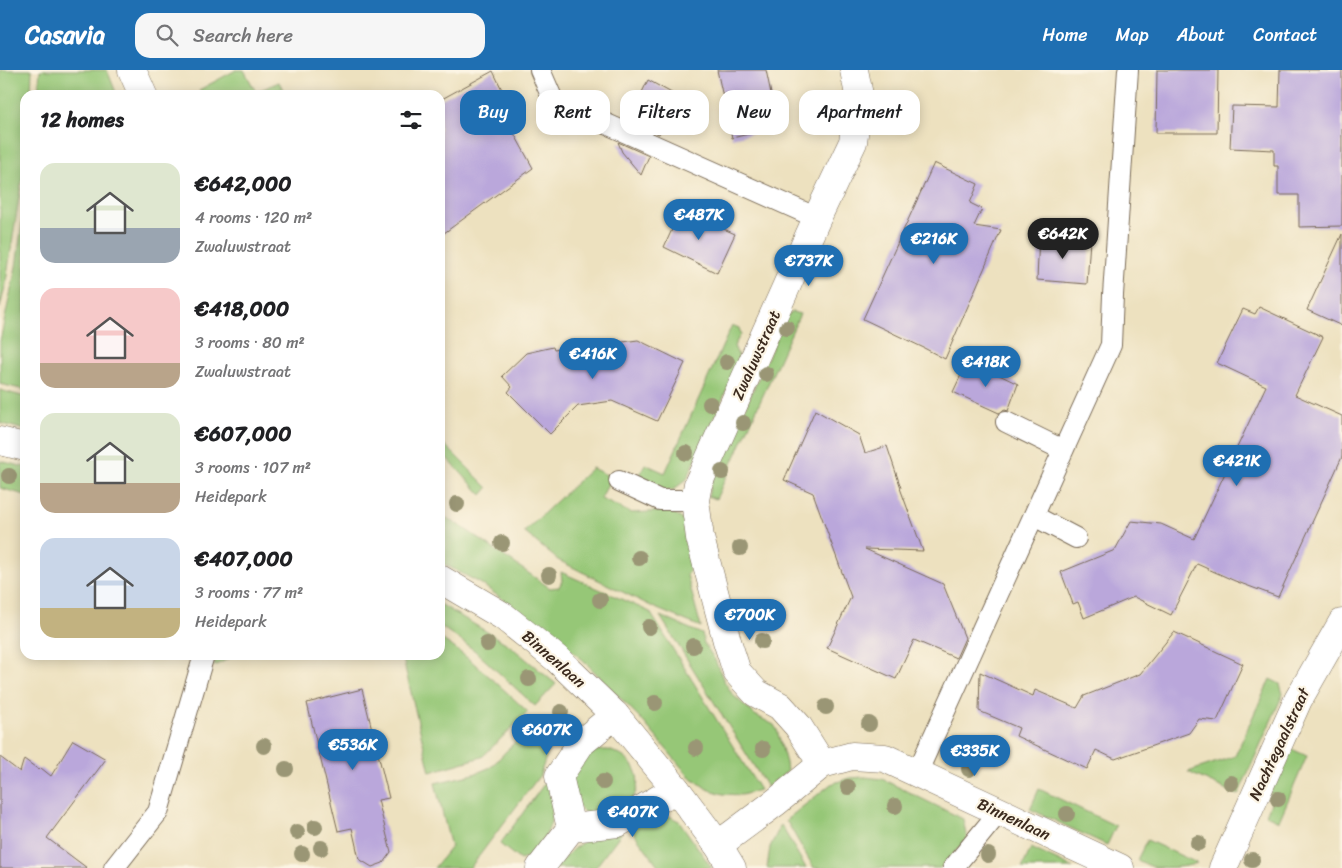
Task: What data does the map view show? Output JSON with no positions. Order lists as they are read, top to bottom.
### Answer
{
  "streets": {
    "street": ["Zwaluwstraat", "Binnenlaan", "Nachtegaalstraat"]
  },
  "page": {
    "header": "Casavia",
    "search": "Search here",
    "nav": [
      "Home",
      "Map",
      "About",
      "Contact"
    ],
    "chip": [
      "Buy",
      "Rent",
      "Filters",
      "New",
      "Apartment"
    ],
    "heading": "12 homes",
    "list": [
      {
        "name": "€642,000",
        "note": "4 rooms · 120 m² · Zwaluwstraat"
      },
      {
        "name": "€418,000",
        "note": "3 rooms · 80 m² · Zwaluwstraat"
      },
      {
        "name": "€607,000",
        "note": "3 rooms · 107 m² · Heidepark"
      },
      {
        "name": "€407,000",
        "note": "3 rooms · 77 m² · Heidepark"
      }
    ],
    "price": [
      "€487K",
      "€642K",
      "€216K",
      "€737K",
      "€416K",
      "€418K",
      "€421K",
      "€700K",
      "€607K",
      "€536K",
      "€335K",
      "€407K"
    ]
  }
}
